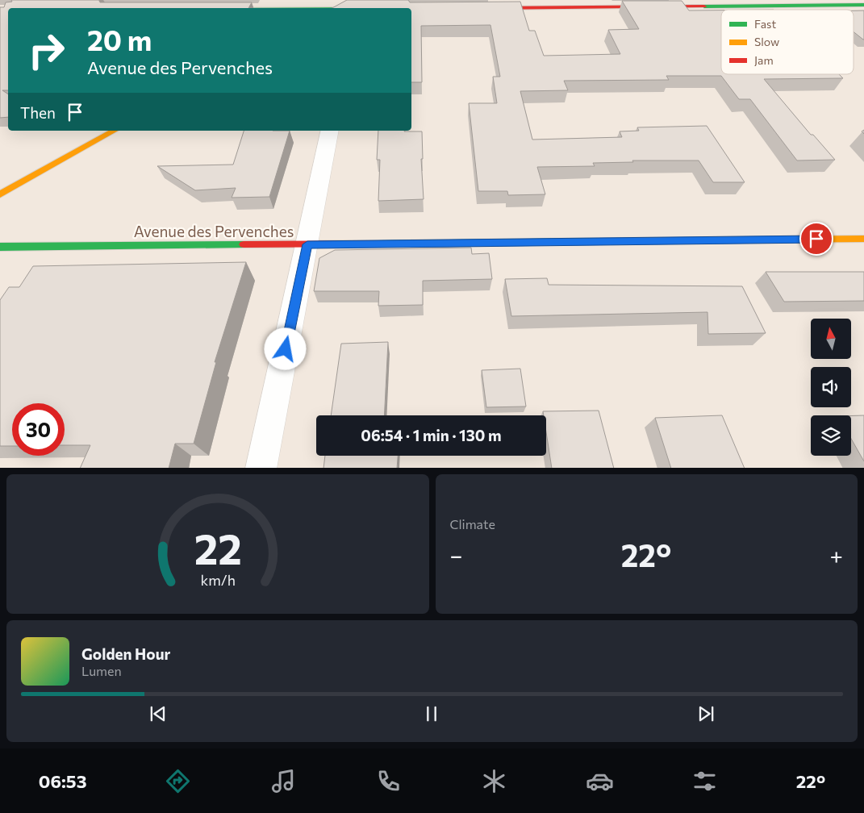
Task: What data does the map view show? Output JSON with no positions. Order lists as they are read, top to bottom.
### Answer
{
  "streets": {
    "street": ["Avenue des Pervenches"]
  },
  "legend": ["Fast", "Slow", "Jam"],
  "north": "top",
  "page": {
    "turn": ["20 m", "Avenue des Pervenches"],
    "then": "Then",
    "limit": "30",
    "trip": "06:54 · 1 min · 130 m",
    "tile": "Climate",
    "heat": ["−", "22°", "+"],
    "song": ["Golden Hour", "Lumen"],
    "tabs": ["06:53", "22°"],
    "gauge": ["22", "km/h"]
  }
}
